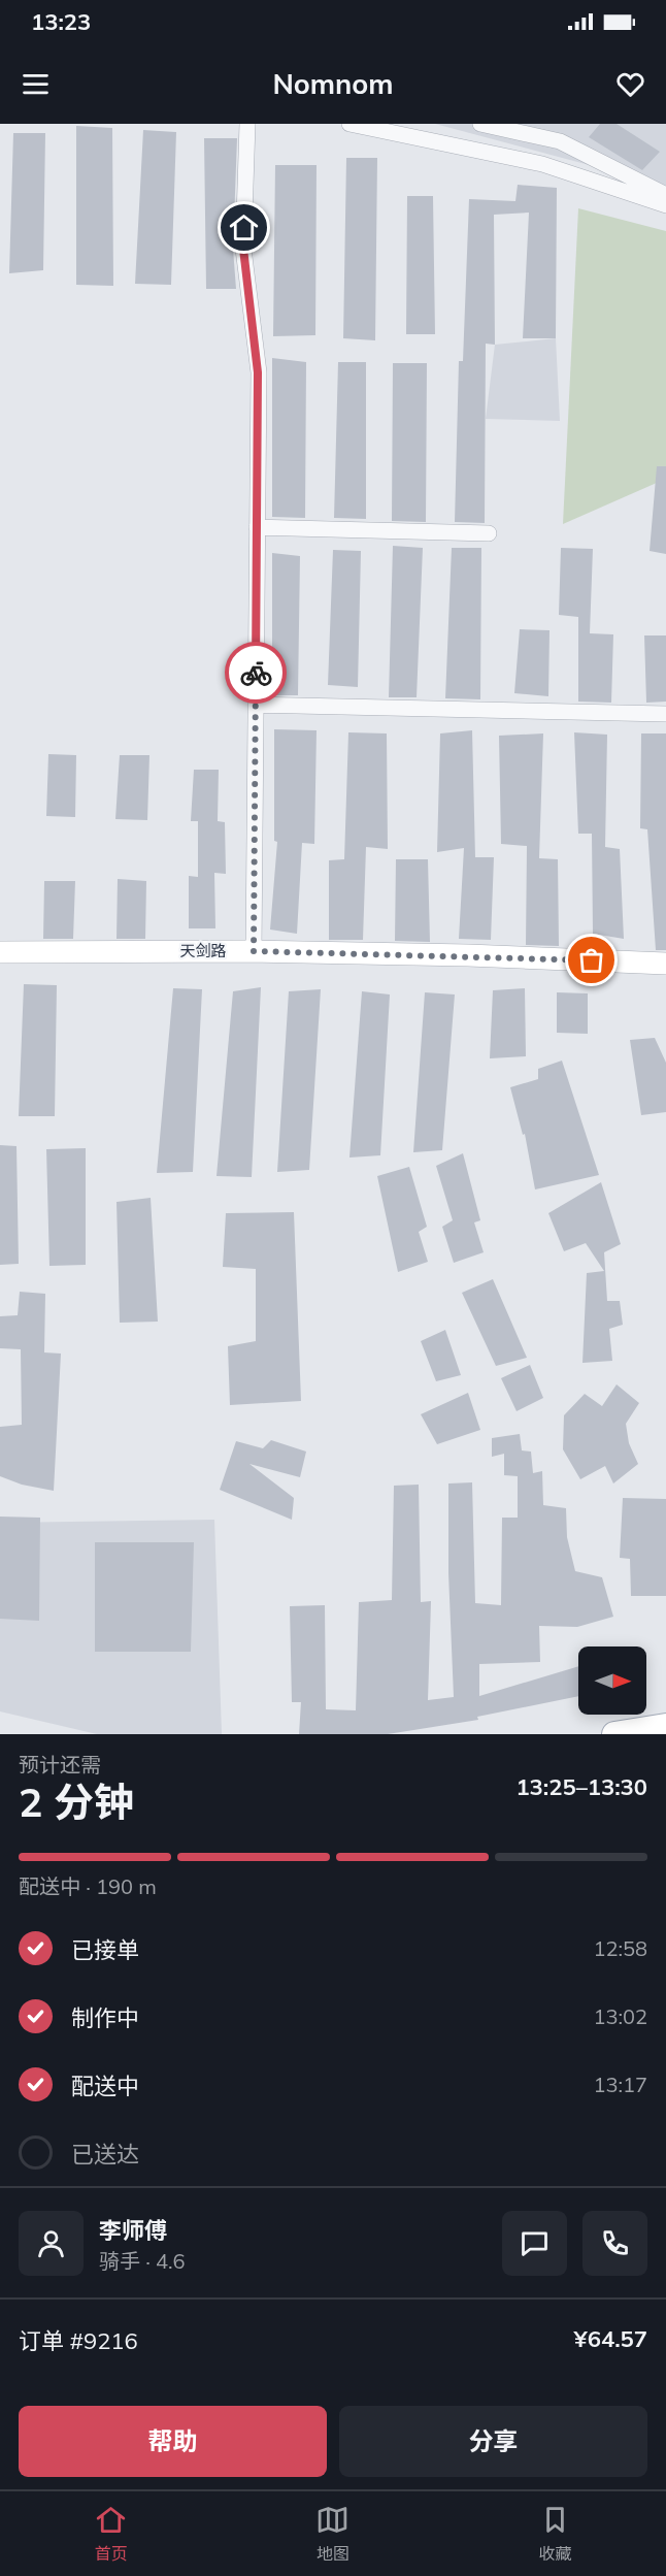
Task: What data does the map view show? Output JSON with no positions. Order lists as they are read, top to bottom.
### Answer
{
  "streets": {
    "street": ["天剑路"]
  },
  "north": "right",
  "page": {
    "status": "13:23",
    "header": "Nomnom",
    "heading": ["2 分钟", "预计还需", "13:25–13:30"],
    "panel": [
      "李师傅",
      "骑手 · 4.6",
      "订单 #9216",
      "¥64.57"
    ],
    "bar": "配送中 · 190 m",
    "list": [
      ["已接单", "12:58"],
      ["制作中", "13:02"],
      ["配送中", "13:17"],
      "已送达"
    ],
    "buttons": ["帮助", "分享"],
    "tabs": ["首页", "地图", "收藏"]
  }
}
